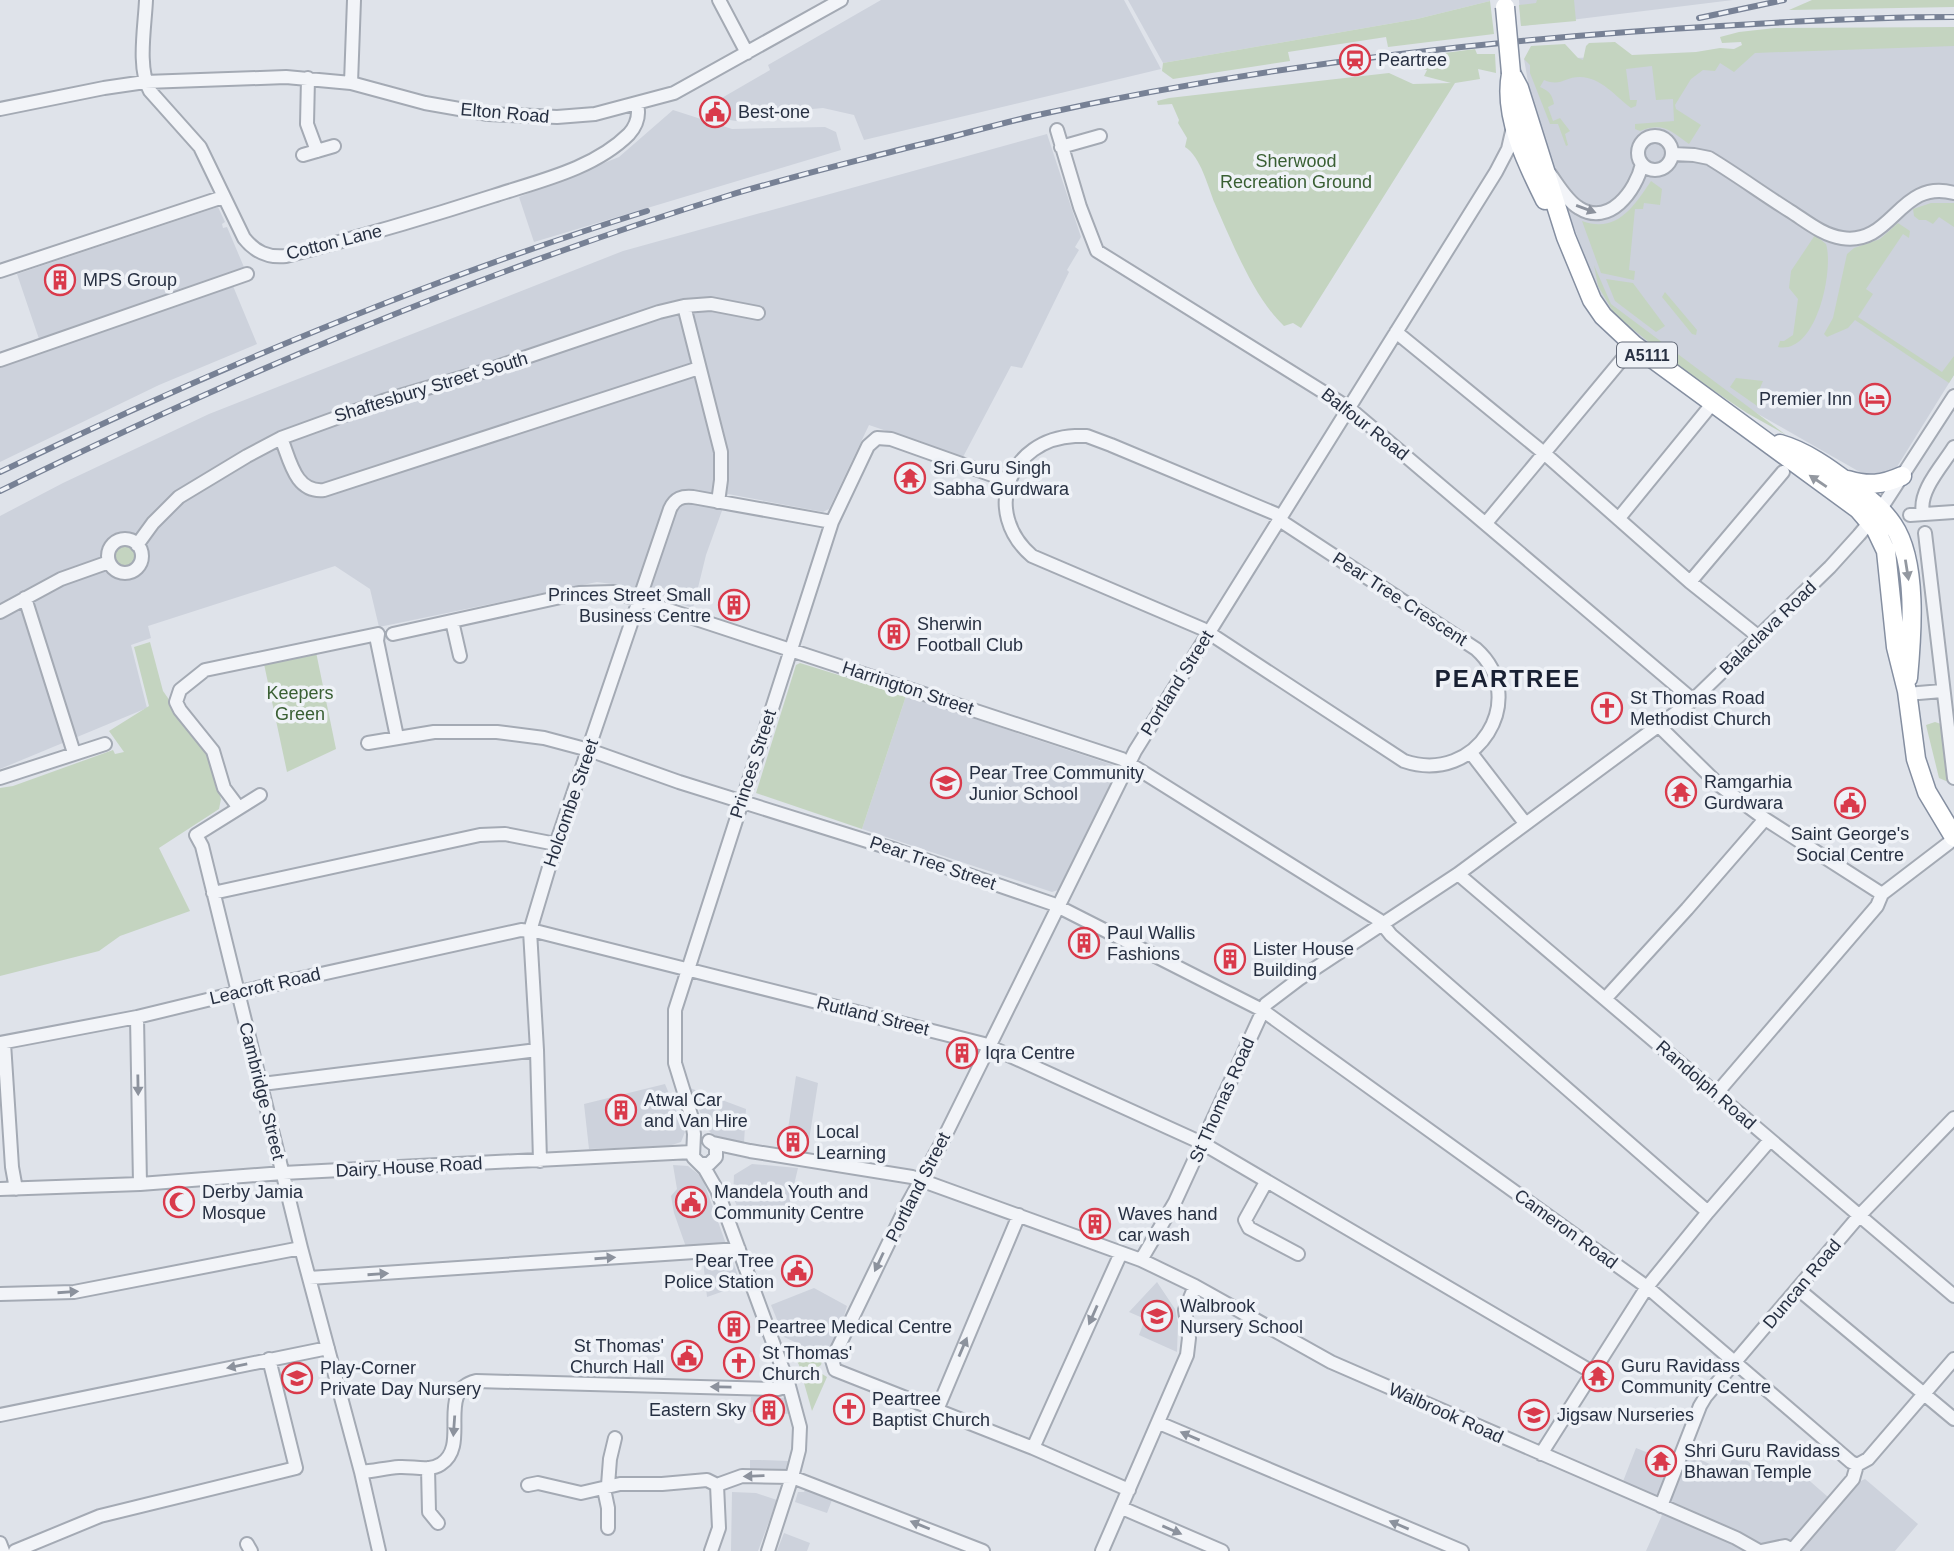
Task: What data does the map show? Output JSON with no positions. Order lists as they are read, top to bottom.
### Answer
{
  "streets": {
    "highway": ["A5111"],
    "street": [
      "Elton Road",
      "Cotton Lane",
      "Shaftesbury Street South",
      "Balfour Road",
      "Pear Tree Crescent",
      "Balaclava Road",
      "Portland Street",
      "Harrington Street",
      "Princes Street",
      "Holcombe Street",
      "Pear Tree Street",
      "Leacroft Road",
      "Rutland Street",
      "Randolph Road",
      "Cambridge Street",
      "St Thomas Road",
      "Dairy House Road",
      "Cameron Road",
      "Duncan Road",
      "Walbrook Road"
    ]
  },
  "crossings": [
    ["Elton Road", "Cotton Lane"],
    ["A5111", "Balaclava Road"],
    ["A5111", "Portland Street"],
    ["Balfour Road", "Balaclava Road"],
    ["Balfour Road", "Portland Street"],
    ["Pear Tree Crescent", "Portland Street"],
    ["Pear Tree Crescent", "Princes Street"],
    ["Balaclava Road", "St Thomas Road"],
    ["Portland Street", "Harrington Street"],
    ["Portland Street", "Pear Tree Street"],
    ["Portland Street", "Rutland Street"],
    ["Harrington Street", "Princes Street"],
    ["Harrington Street", "Holcombe Street"],
    ["Harrington Street", "St Thomas Road"],
    ["Princes Street", "Holcombe Street"],
    ["Princes Street", "Pear Tree Street"],
    ["Princes Street", "Rutland Street"],
    ["Princes Street", "Dairy House Road"],
    ["Holcombe Street", "Pear Tree Street"],
    ["Holcombe Street", "Leacroft Road"],
    ["Holcombe Street", "Rutland Street"],
    ["Holcombe Street", "Dairy House Road"],
    ["Pear Tree Street", "St Thomas Road"],
    ["Pear Tree Street", "Cameron Road"],
    ["Leacroft Road", "Rutland Street"],
    ["Leacroft Road", "Cambridge Street"],
    ["Rutland Street", "St Thomas Road"],
    ["Randolph Road", "St Thomas Road"],
    ["Randolph Road", "Duncan Road"],
    ["Cambridge Street", "Dairy House Road"],
    ["St Thomas Road", "Cameron Road"],
    ["St Thomas Road", "Walbrook Road"],
    ["Cameron Road", "Duncan Road"],
    ["Duncan Road", "Walbrook Road"]
  ],
  "districts": ["PEARTREE"],
  "parks": ["Sherwood Recreation Ground", "Keepers Green"],
  "places": {
    "station": ["Peartree"],
    "public building": [
      "Best-one",
      "Saint George's Social Centre",
      "Mandela Youth and Community Centre",
      "Pear Tree Police Station",
      "St Thomas' Church Hall"
    ],
    "building": [
      "MPS Group",
      "Princes Street Small Business Centre",
      "Sherwin Football Club",
      "Paul Wallis Fashions",
      "Lister House Building",
      "Iqra Centre",
      "Atwal Car and Van Hire",
      "Local Learning",
      "Waves hand car wash",
      "Peartree Medical Centre",
      "Eastern Sky"
    ],
    "hotel": ["Premier Inn"],
    "temple": [
      "Sri Guru Singh Sabha Gurdwara",
      "Ramgarhia Gurdwara",
      "Guru Ravidass Community Centre",
      "Shri Guru Ravidass Bhawan Temple"
    ],
    "church": ["St Thomas Road Methodist Church", "St Thomas' Church", "Peartree Baptist Church"],
    "school or university": [
      "Pear Tree Community Junior School",
      "Walbrook Nursery School",
      "Play-Corner Private Day Nursery",
      "Jigsaw Nurseries"
    ],
    "mosque": ["Derby Jamia Mosque"]
  }
}
